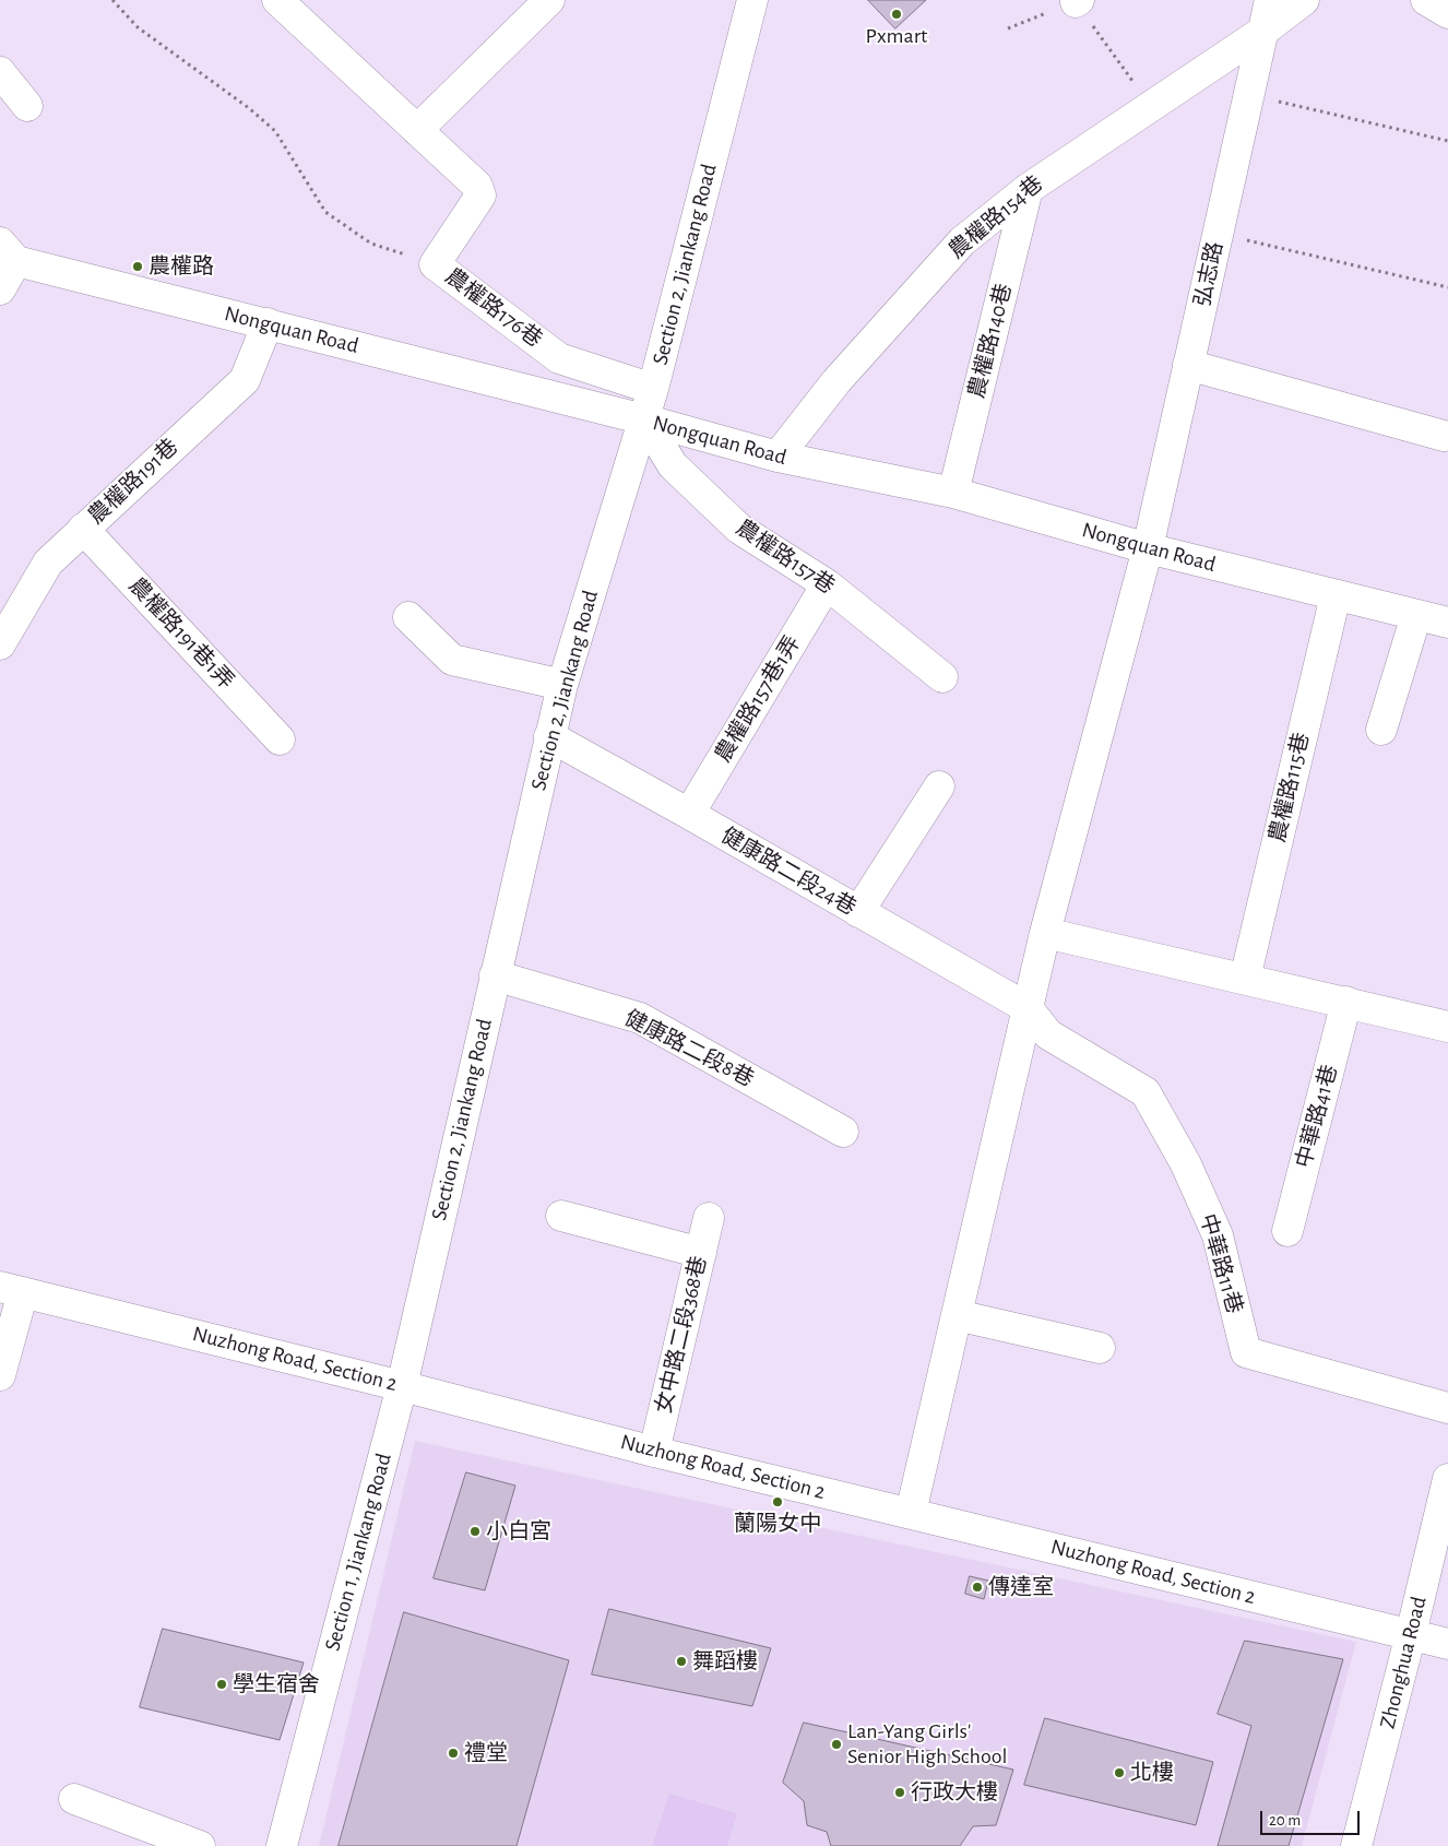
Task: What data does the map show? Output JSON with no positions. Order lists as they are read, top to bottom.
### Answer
{
  "streets": {
    "street": [
      "農權路154巷",
      "Section 2, Jiankang Road",
      "弘志路",
      "農權路176巷",
      "Nongquan Road",
      "農權路140巷",
      "農權路191巷",
      "農權路157巷",
      "農權路191巷1弄",
      "農權路157巷1弄",
      "農權路115巷",
      "健康路二段24巷",
      "健康路二段8巷",
      "中華路41巷",
      "中華路11巷",
      "女中路二段368巷",
      "Nuzhong Road, Section 2",
      "Section 1, Jiankang Road",
      "Zhonghua Road"
    ]
  },
  "crossings": [
    ["農權路154巷", "弘志路"],
    ["農權路154巷", "Nongquan Road"],
    ["農權路154巷", "農權路140巷"],
    ["Section 2, Jiankang Road", "農權路176巷"],
    ["Section 2, Jiankang Road", "Nongquan Road"],
    ["Section 2, Jiankang Road", "農權路157巷"],
    ["Section 2, Jiankang Road", "健康路二段24巷"],
    ["Section 2, Jiankang Road", "健康路二段8巷"],
    ["Section 2, Jiankang Road", "Nuzhong Road, Section 2"],
    ["Section 2, Jiankang Road", "Section 1, Jiankang Road"],
    ["弘志路", "Nongquan Road"],
    ["弘志路", "健康路二段24巷"],
    ["弘志路", "中華路11巷"],
    ["弘志路", "Nuzhong Road, Section 2"],
    ["Nongquan Road", "農權路140巷"],
    ["Nongquan Road", "農權路191巷"],
    ["Nongquan Road", "農權路157巷"],
    ["Nongquan Road", "農權路115巷"],
    ["農權路191巷", "農權路191巷1弄"],
    ["農權路157巷", "農權路157巷1弄"],
    ["農權路157巷1弄", "健康路二段24巷"],
    ["健康路二段24巷", "中華路11巷"],
    ["女中路二段368巷", "Nuzhong Road, Section 2"],
    ["Nuzhong Road, Section 2", "Section 1, Jiankang Road"],
    ["Nuzhong Road, Section 2", "Zhonghua Road"]
  ],
  "places": [
    "Pxmart",
    "農權路",
    "蘭陽女中",
    "小白宮",
    "傳達室",
    "舞蹈樓",
    "學生宿舍",
    "Lan-Yang Girls' Senior High School",
    "禮堂",
    "北樓",
    "行政大樓"
  ],
  "scale_bar": "20 m"
}
